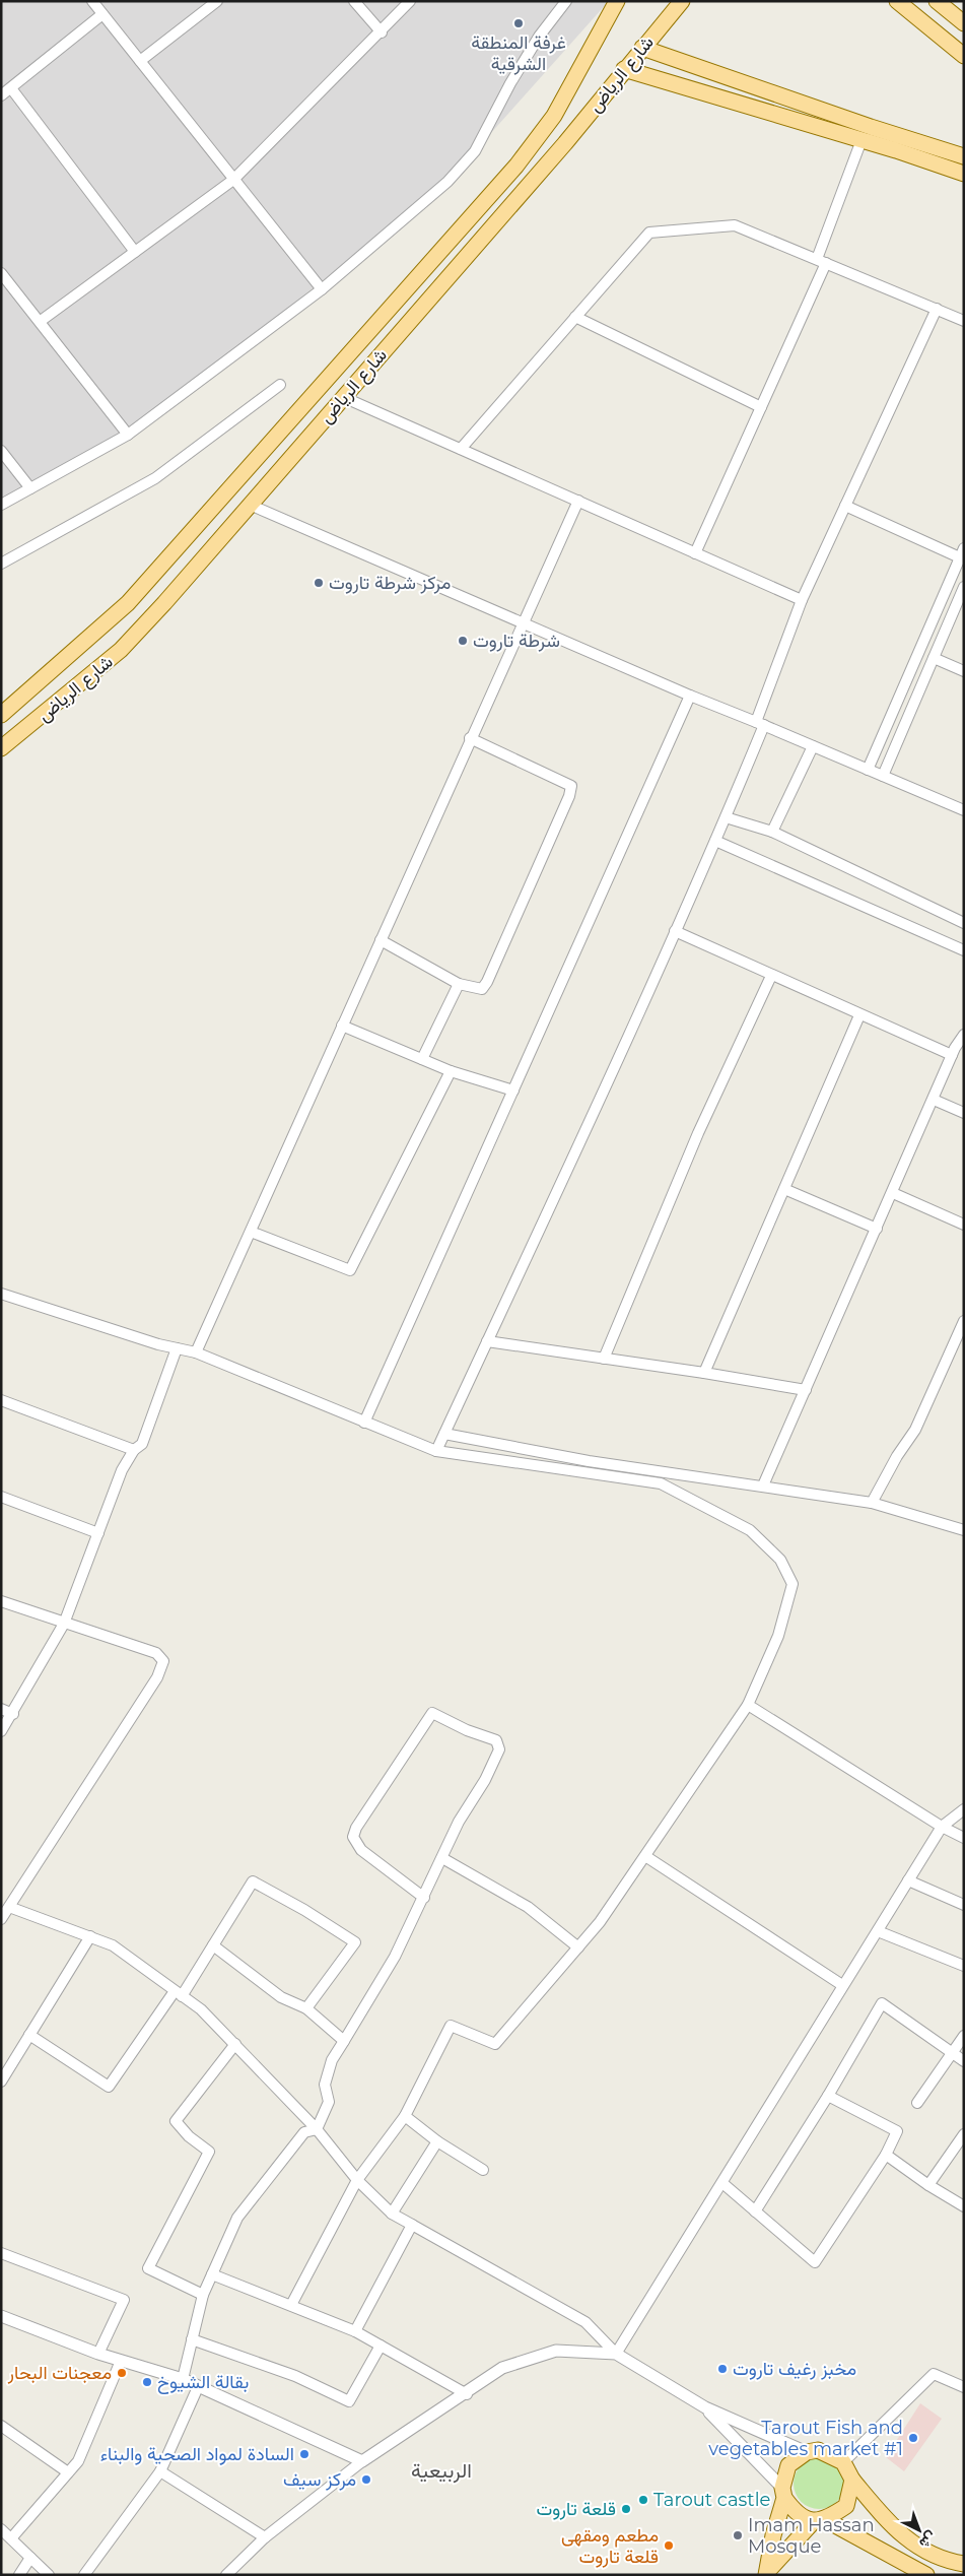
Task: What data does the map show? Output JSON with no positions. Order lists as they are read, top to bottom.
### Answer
{
  "streets": {
    "main road": ["شارع الرياض"]
  },
  "districts": ["الربيعية"],
  "places": [
    "غرفة المنطقة الشرقية",
    "مركز شرطة تاروت",
    "شرطة تاروت",
    "مخبز رغيف تاروت",
    "معجنات البحار",
    "بقالة الشيوخ",
    "Tarout Fish and vegetables market #1",
    "السادة لمواد الصحية والبناء",
    "مركز سيف",
    "Tarout castle",
    "قلعة تاروت",
    "Imam Hassan Mosque",
    "مطعم ومقهى قلعة تاروت"
  ],
  "north": "bottom right"
}
